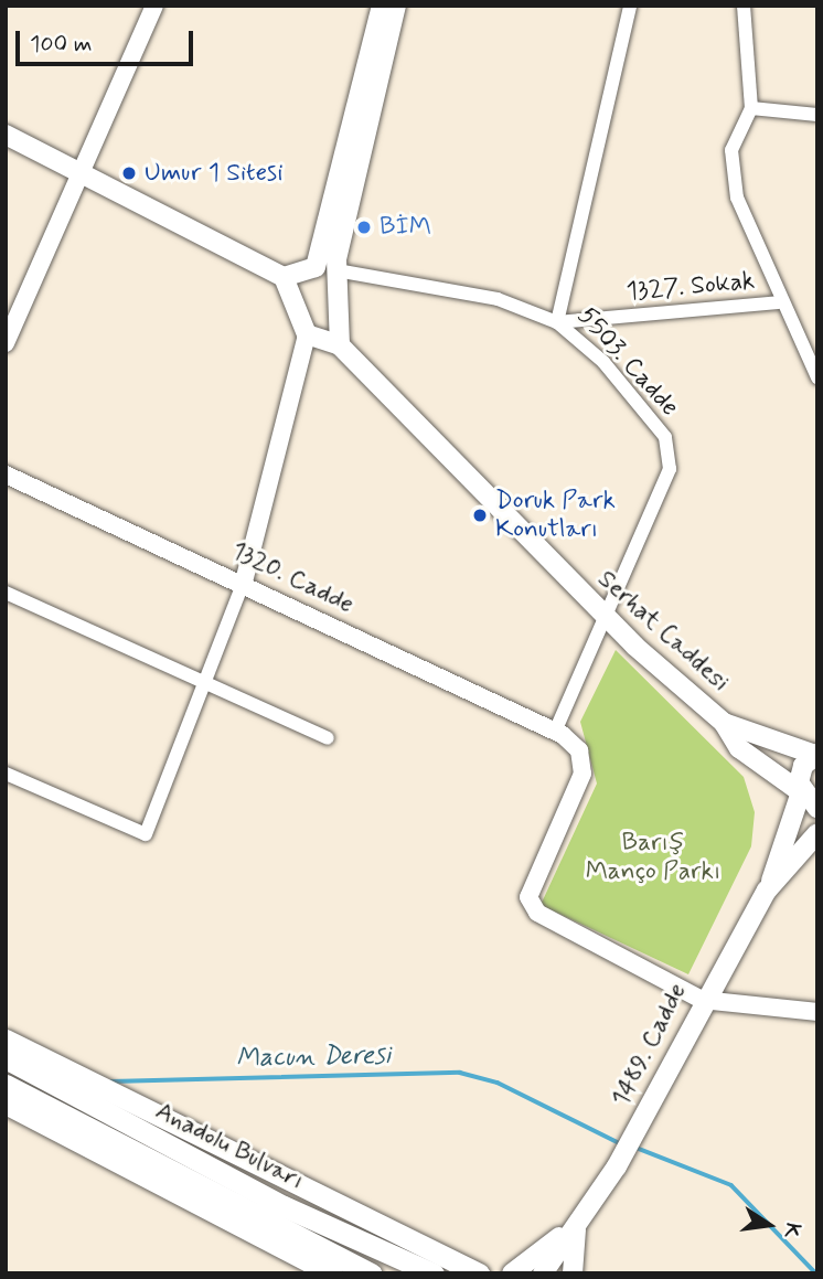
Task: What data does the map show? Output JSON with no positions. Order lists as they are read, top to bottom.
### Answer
{
  "streets": {
    "main road": ["Serhat Caddesi", "1489. Cadde", "Anadolu Bulvarı"],
    "street": ["1327. Sokak", "5503. Cadde", "1320. Cadde"]
  },
  "crossings": [
    ["1327. Sokak", "5503. Cadde"],
    ["5503. Cadde", "1320. Cadde"],
    ["5503. Cadde", "Serhat Caddesi"]
  ],
  "water": ["Macun Deresi"],
  "parks": ["Barış Manço Parkı"],
  "places": ["Umur 1 Sitesi", "BİM", "Doruk Park Konutları"],
  "scale_bar": "100 m",
  "north": "right"
}
